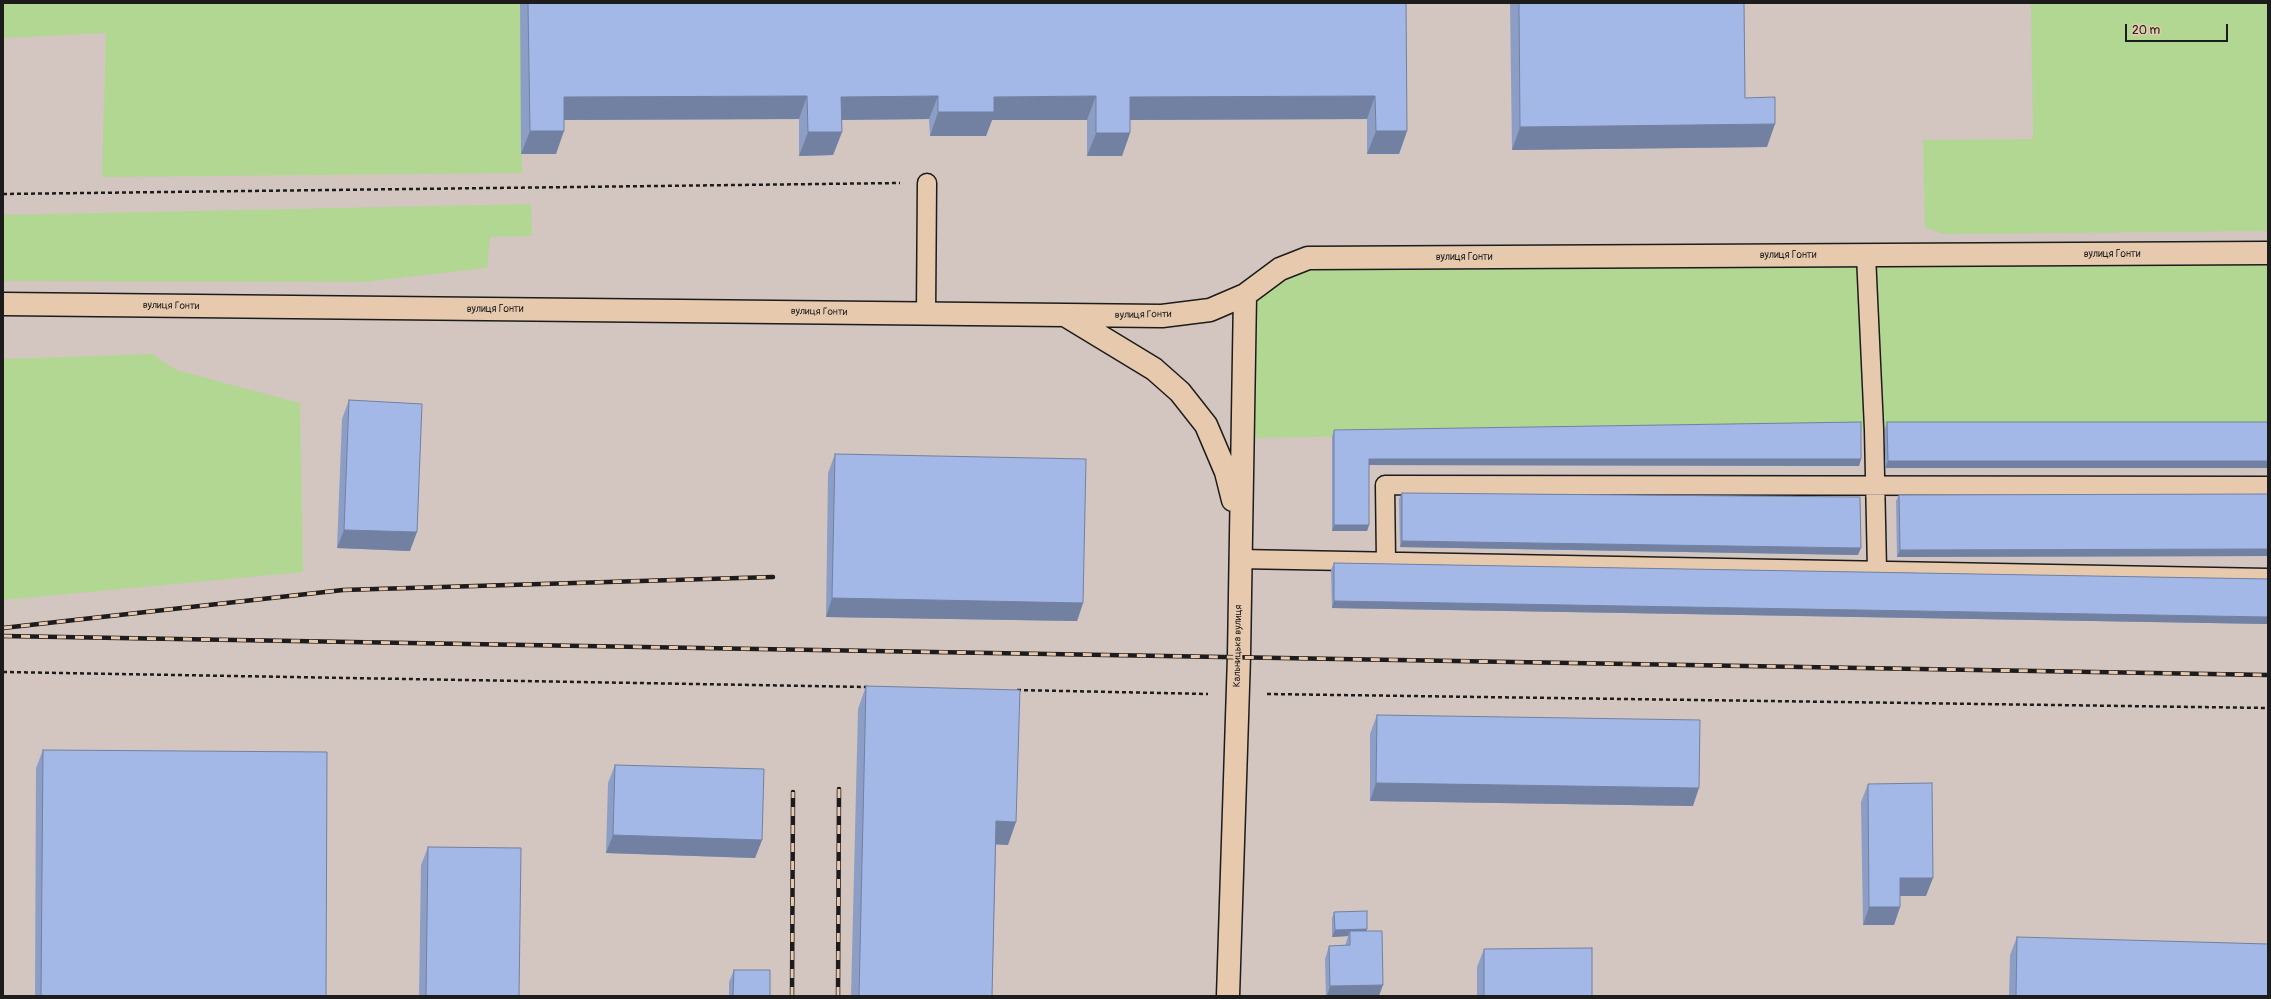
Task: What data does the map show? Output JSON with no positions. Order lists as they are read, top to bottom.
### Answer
{
  "streets": {
    "street": ["вулиця Гонти", "Кальницька вулиця"]
  },
  "crossings": [
    ["вулиця Гонти", "Кальницька вулиця"]
  ],
  "scale_bar": "20 m"
}
